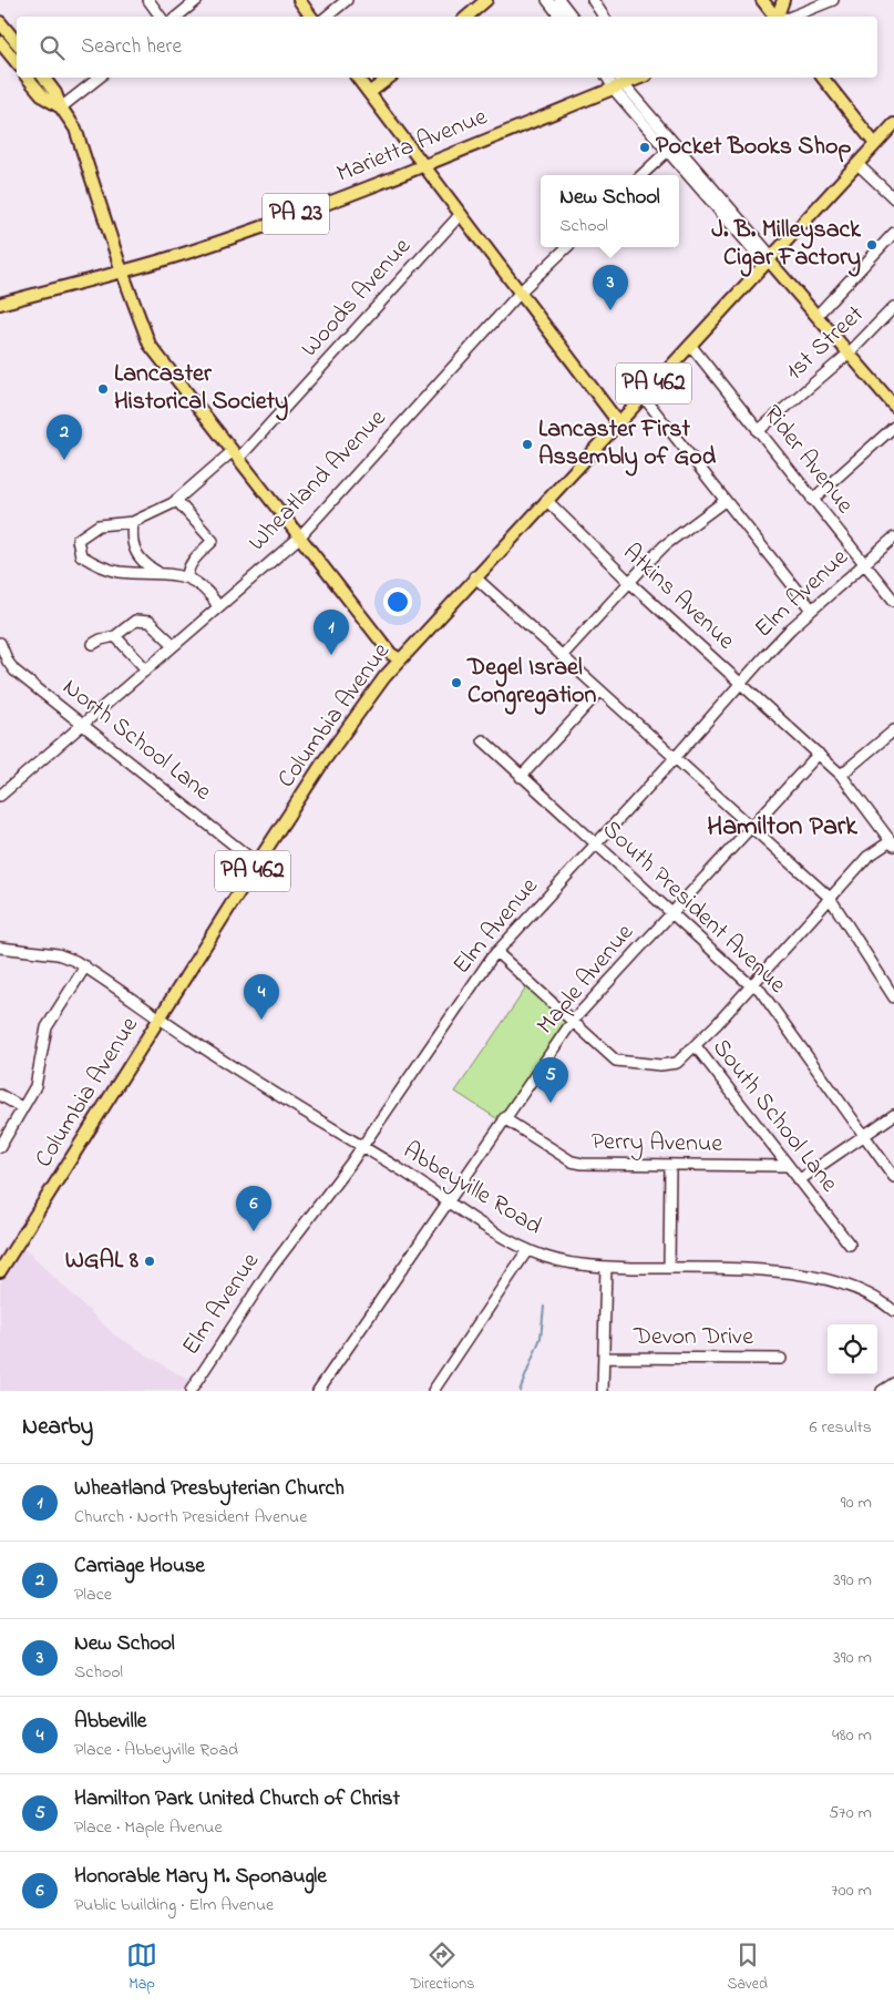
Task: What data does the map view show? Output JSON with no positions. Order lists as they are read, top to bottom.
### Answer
{
  "streets": {
    "main road": [
      "Marietta Avenue",
      "PA 23",
      "PA 462",
      "Columbia Avenue"
    ],
    "street": [
      "Woods Avenue",
      "1st Street",
      "Rider Avenue",
      "Wheatland Avenue",
      "Elm Avenue",
      "Atkins Avenue",
      "North School Lane",
      "South President Avenue",
      "Maple Avenue",
      "South School Lane",
      "Perry Avenue",
      "Abbeyville Road",
      "Devon Drive"
    ]
  },
  "crossings": [
    ["Marietta Avenue", "PA 462"],
    ["Woods Avenue", "PA 462"],
    ["1st Street", "Rider Avenue"],
    ["PA 462", "Wheatland Avenue"],
    ["PA 462", "Columbia Avenue"],
    ["Rider Avenue", "Elm Avenue"],
    ["Rider Avenue", "Columbia Avenue"],
    ["Wheatland Avenue", "North School Lane"],
    ["Elm Avenue", "Atkins Avenue"],
    ["Elm Avenue", "South President Avenue"],
    ["Elm Avenue", "South School Lane"],
    ["Elm Avenue", "Abbeyville Road"],
    ["Atkins Avenue", "Columbia Avenue"],
    ["Atkins Avenue", "Maple Avenue"],
    ["Columbia Avenue", "North School Lane"],
    ["Columbia Avenue", "Abbeyville Road"],
    ["South President Avenue", "Maple Avenue"],
    ["Maple Avenue", "South School Lane"],
    ["Maple Avenue", "Perry Avenue"],
    ["Maple Avenue", "Abbeyville Road"],
    ["South School Lane", "Perry Avenue"]
  ],
  "districts": ["Hamilton Park"],
  "places": [
    "Pocket Books Shop",
    "J. B. Milleysack Cigar Factory",
    "Lancaster Historical Society",
    "Lancaster First Assembly of God",
    "Degel Israel Congregation",
    "WGAL 8"
  ],
  "page": {
    "search": "Search here",
    "popup": ["New School", "School"],
    "pins": [
      "3",
      "2",
      "1",
      "4",
      "5",
      "6"
    ],
    "heading": ["Nearby", "6 results"],
    "list": [
      {
        "mark": "1",
        "name": "Wheatland Presbyterian Church",
        "note": "Church · North President Avenue",
        "value": "90 m"
      },
      {
        "mark": "2",
        "name": "Carriage House",
        "note": "Place",
        "value": "390 m"
      },
      {
        "mark": "3",
        "name": "New School",
        "note": "School",
        "value": "390 m"
      },
      {
        "mark": "4",
        "name": "Abbeville",
        "note": "Place · Abbeyville Road",
        "value": "480 m"
      },
      {
        "mark": "5",
        "name": "Hamilton Park United Church of Christ",
        "note": "Place · Maple Avenue",
        "value": "570 m"
      },
      {
        "mark": "6",
        "name": "Honorable Mary M. Sponaugle",
        "note": "Public building · Elm Avenue",
        "value": "700 m"
      }
    ],
    "nav": ["Map", "Directions", "Saved"]
  }
}
